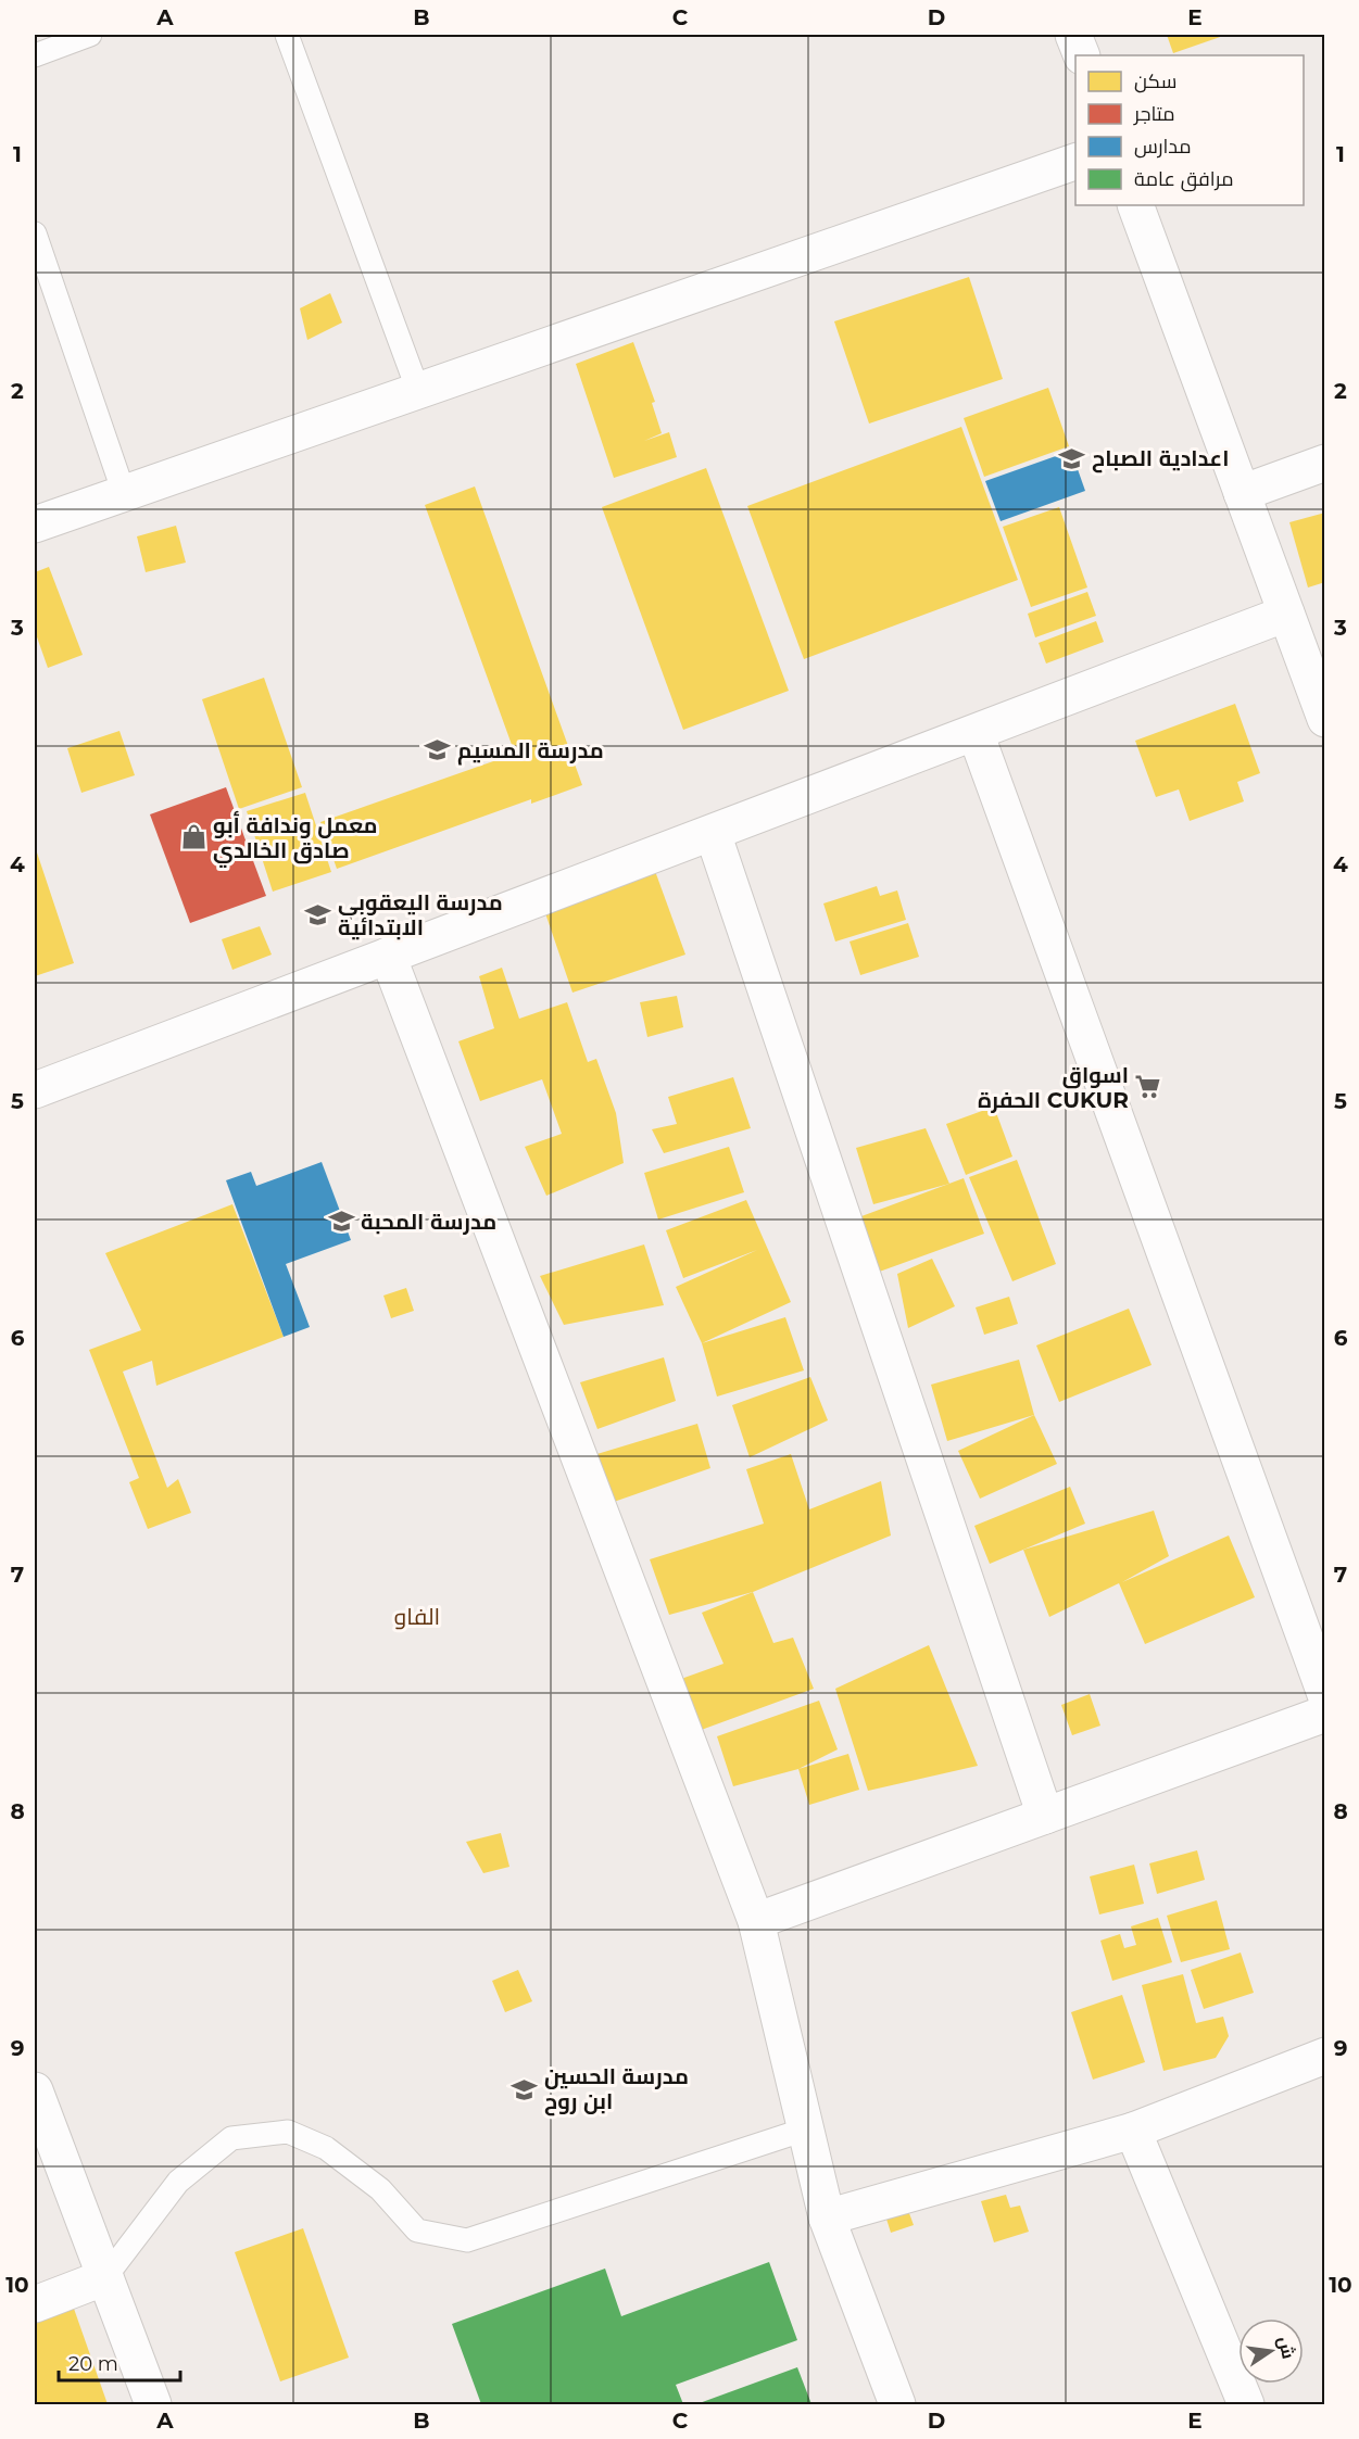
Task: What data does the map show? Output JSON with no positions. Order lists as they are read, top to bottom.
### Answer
{
  "districts": ["الفاو"],
  "places": {
    "school or university": [
      "اعدادية الصباح",
      "مدرسة المسيم",
      "مدرسة اليعقوبي الابتدائية",
      "مدرسة المحبة",
      "مدرسة الحسين ابن روح"
    ],
    "shop": ["معمل وندافة أبو صادق الخالدي"],
    "supermarket": ["اسواق الحفرة CUKUR"]
  },
  "legend": [
    "سكن",
    "متاجر",
    "مدارس",
    "مرافق عامة"
  ],
  "scale_bar": "20 m",
  "north": "right",
  "grid": {
    "columns": [
      "A",
      "B",
      "C",
      "D",
      "E"
    ],
    "rows": [
      "1",
      "2",
      "3",
      "4",
      "5",
      "6",
      "7",
      "8",
      "9",
      "10"
    ]
  }
}
